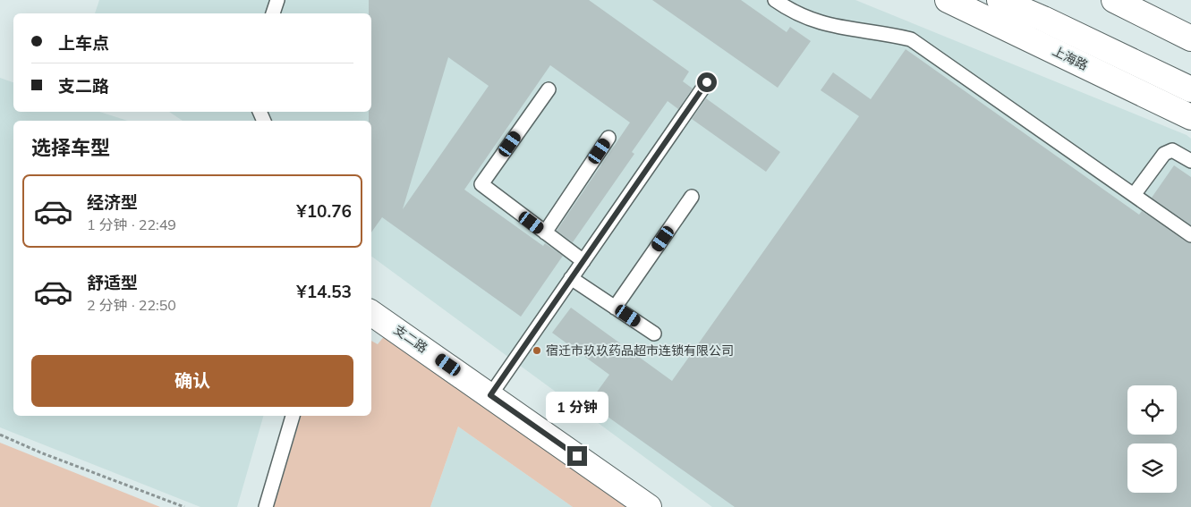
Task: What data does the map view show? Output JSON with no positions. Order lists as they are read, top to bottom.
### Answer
{
  "streets": {
    "main road": ["上海路", "支二路"]
  },
  "places": ["宿迁市玖玖药品超市连锁有限公司"],
  "page": {
    "banner": ["上车点", "支二路"],
    "heading": "选择车型",
    "list": [
      {
        "name": "经济型",
        "note": "1 分钟 · 22:49",
        "value": "¥10.76"
      },
      {
        "name": "舒适型",
        "note": "2 分钟 · 22:50",
        "value": "¥14.53"
      }
    ],
    "buttons": "确认",
    "bubble": "1 分钟"
  }
}
